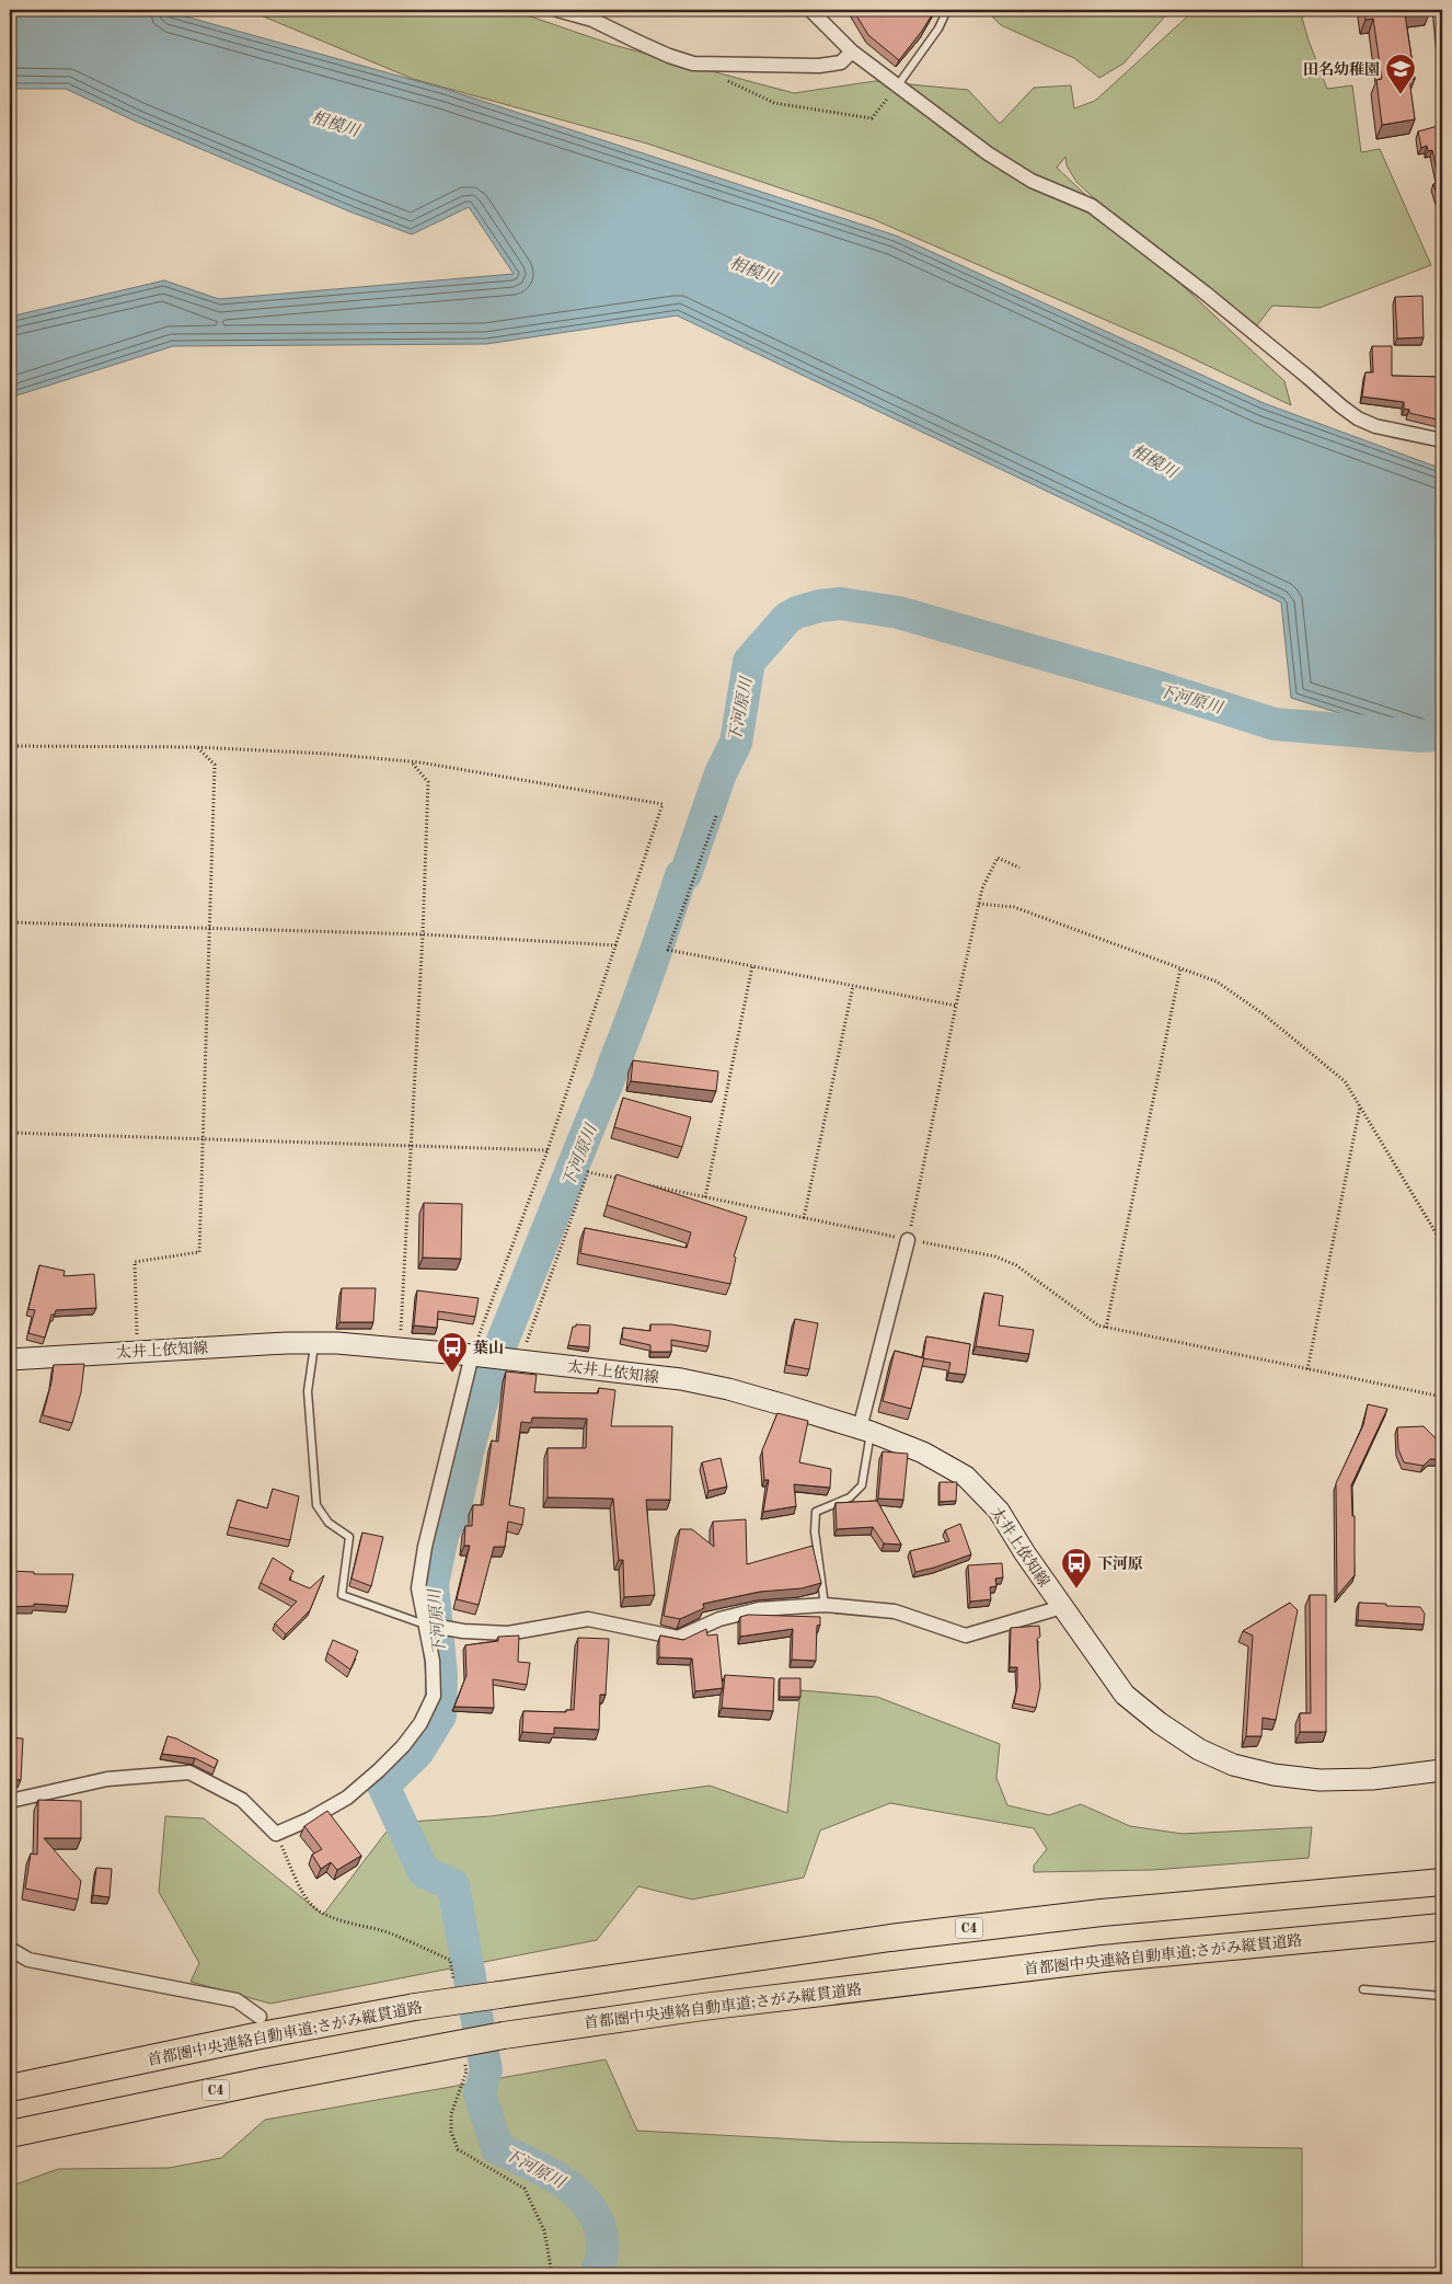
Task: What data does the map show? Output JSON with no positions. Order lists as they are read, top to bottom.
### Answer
{
  "streets": {
    "highway": ["C4", "首都圏中央連絡自動車道;さがみ縦貫道路"],
    "main road": ["太井上依知線"]
  },
  "water": ["相模川", "下河原川"],
  "places": {
    "school or university": ["田名幼稚園"],
    "bus stop": ["葉山", "下河原"]
  }
}
